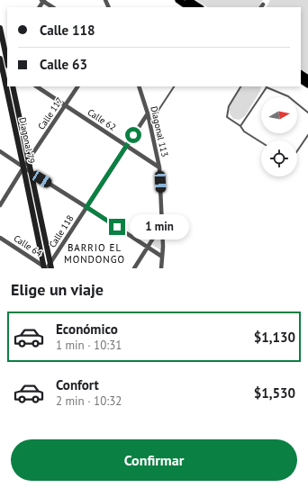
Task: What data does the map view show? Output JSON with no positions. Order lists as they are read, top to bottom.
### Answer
{
  "streets": {
    "main road": ["Diagonal 79"],
    "street": [
      "Calle 117",
      "Calle 62",
      "Diagonal 113",
      "Calle 118",
      "Calle 64"
    ]
  },
  "crossings": [
    ["Calle 117", "Calle 62"],
    ["Calle 117", "Diagonal 79"],
    ["Calle 62", "Diagonal 113"],
    ["Calle 62", "Calle 118"],
    ["Diagonal 113", "Calle 118"],
    ["Diagonal 79", "Calle 118"],
    ["Diagonal 79", "Calle 64"],
    ["Calle 118", "Calle 64"]
  ],
  "districts": ["BARRIO EL MONDONGO"],
  "north": "right",
  "page": {
    "banner": ["Calle 118", "Calle 63"],
    "bubble": "1 min",
    "heading": "Elige un viaje",
    "list": [
      {
        "name": "Económico",
        "note": "1 min · 10:31",
        "value": "$1,130"
      },
      {
        "name": "Confort",
        "note": "2 min · 10:32",
        "value": "$1,530"
      }
    ],
    "buttons": "Confirmar"
  }
}
